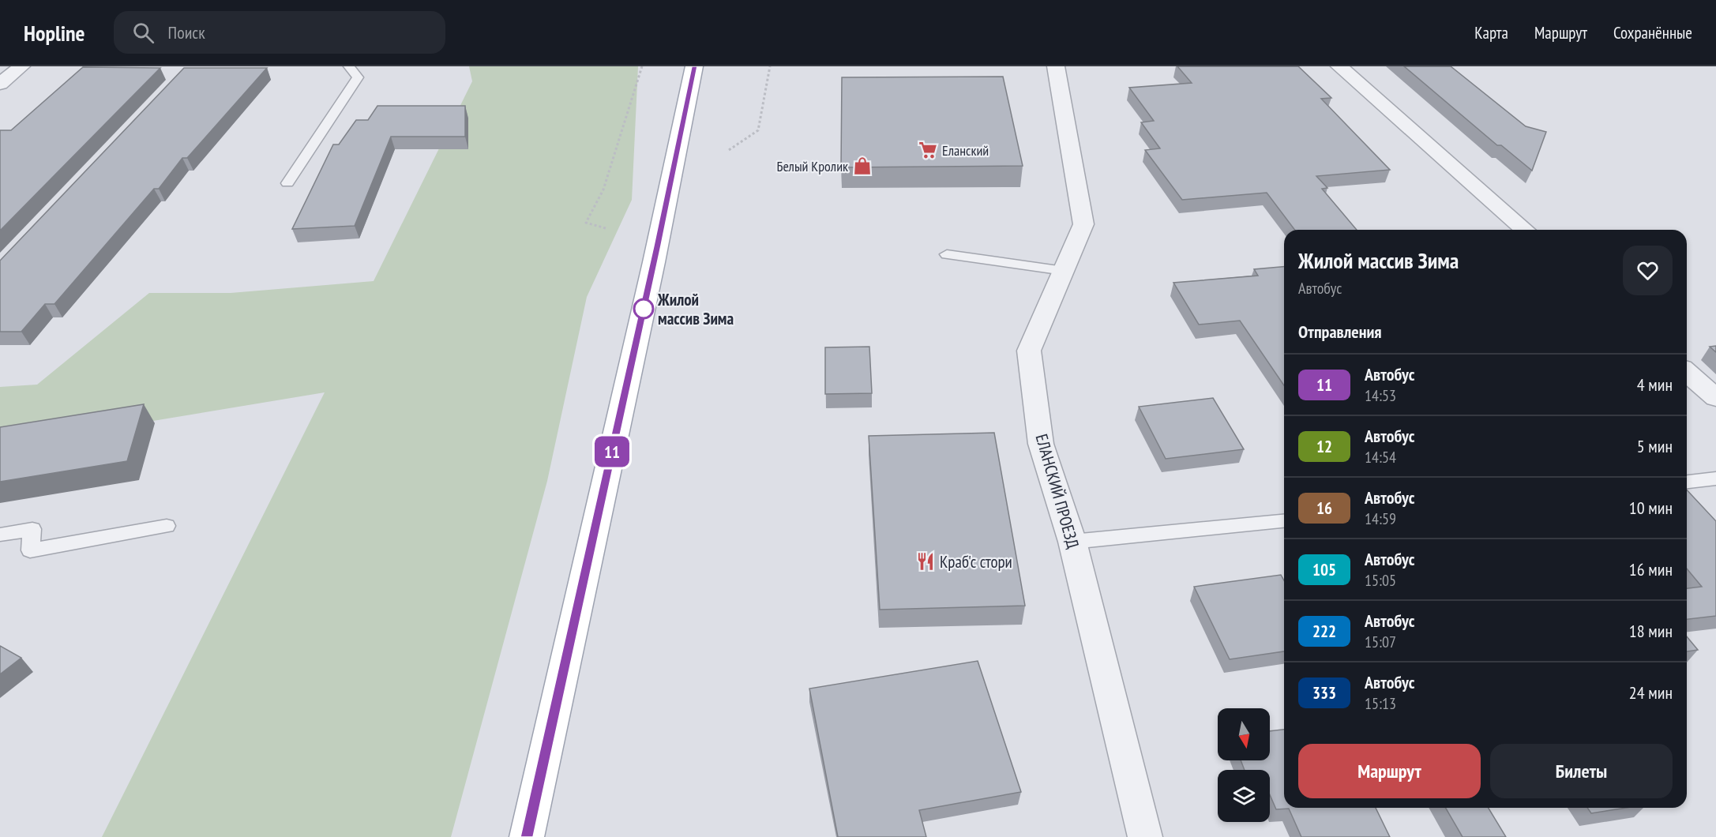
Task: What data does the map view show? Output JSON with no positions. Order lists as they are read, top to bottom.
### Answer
{
  "streets": {
    "street": ["ЕЛАНСКИЙ ПРОЕЗД"]
  },
  "places": {
    "supermarket": ["Еланский"],
    "shop": ["Белый Кролик"],
    "other": ["Жилой массив Зима"],
    "restaurant": ["Краб'с стори"]
  },
  "lines": ["bus line 11"],
  "north": "bottom",
  "page": {
    "header": "Hopline",
    "search": "Поиск",
    "nav": ["Карта", "Маршрут", "Сохранённые"],
    "on_map": "11",
    "heading": [
      ["Жилой массив Зима", "Автобус"],
      "Отправления"
    ],
    "list": [
      {
        "mark": "11",
        "name": "Автобус",
        "note": "14:53",
        "value": "4 мин"
      },
      {
        "mark": "12",
        "name": "Автобус",
        "note": "14:54",
        "value": "5 мин"
      },
      {
        "mark": "16",
        "name": "Автобус",
        "note": "14:59",
        "value": "10 мин"
      },
      {
        "mark": "105",
        "name": "Автобус",
        "note": "15:05",
        "value": "16 мин"
      },
      {
        "mark": "222",
        "name": "Автобус",
        "note": "15:07",
        "value": "18 мин"
      },
      {
        "mark": "333",
        "name": "Автобус",
        "note": "15:13",
        "value": "24 мин"
      }
    ],
    "buttons": ["Маршрут", "Билеты"]
  }
}
